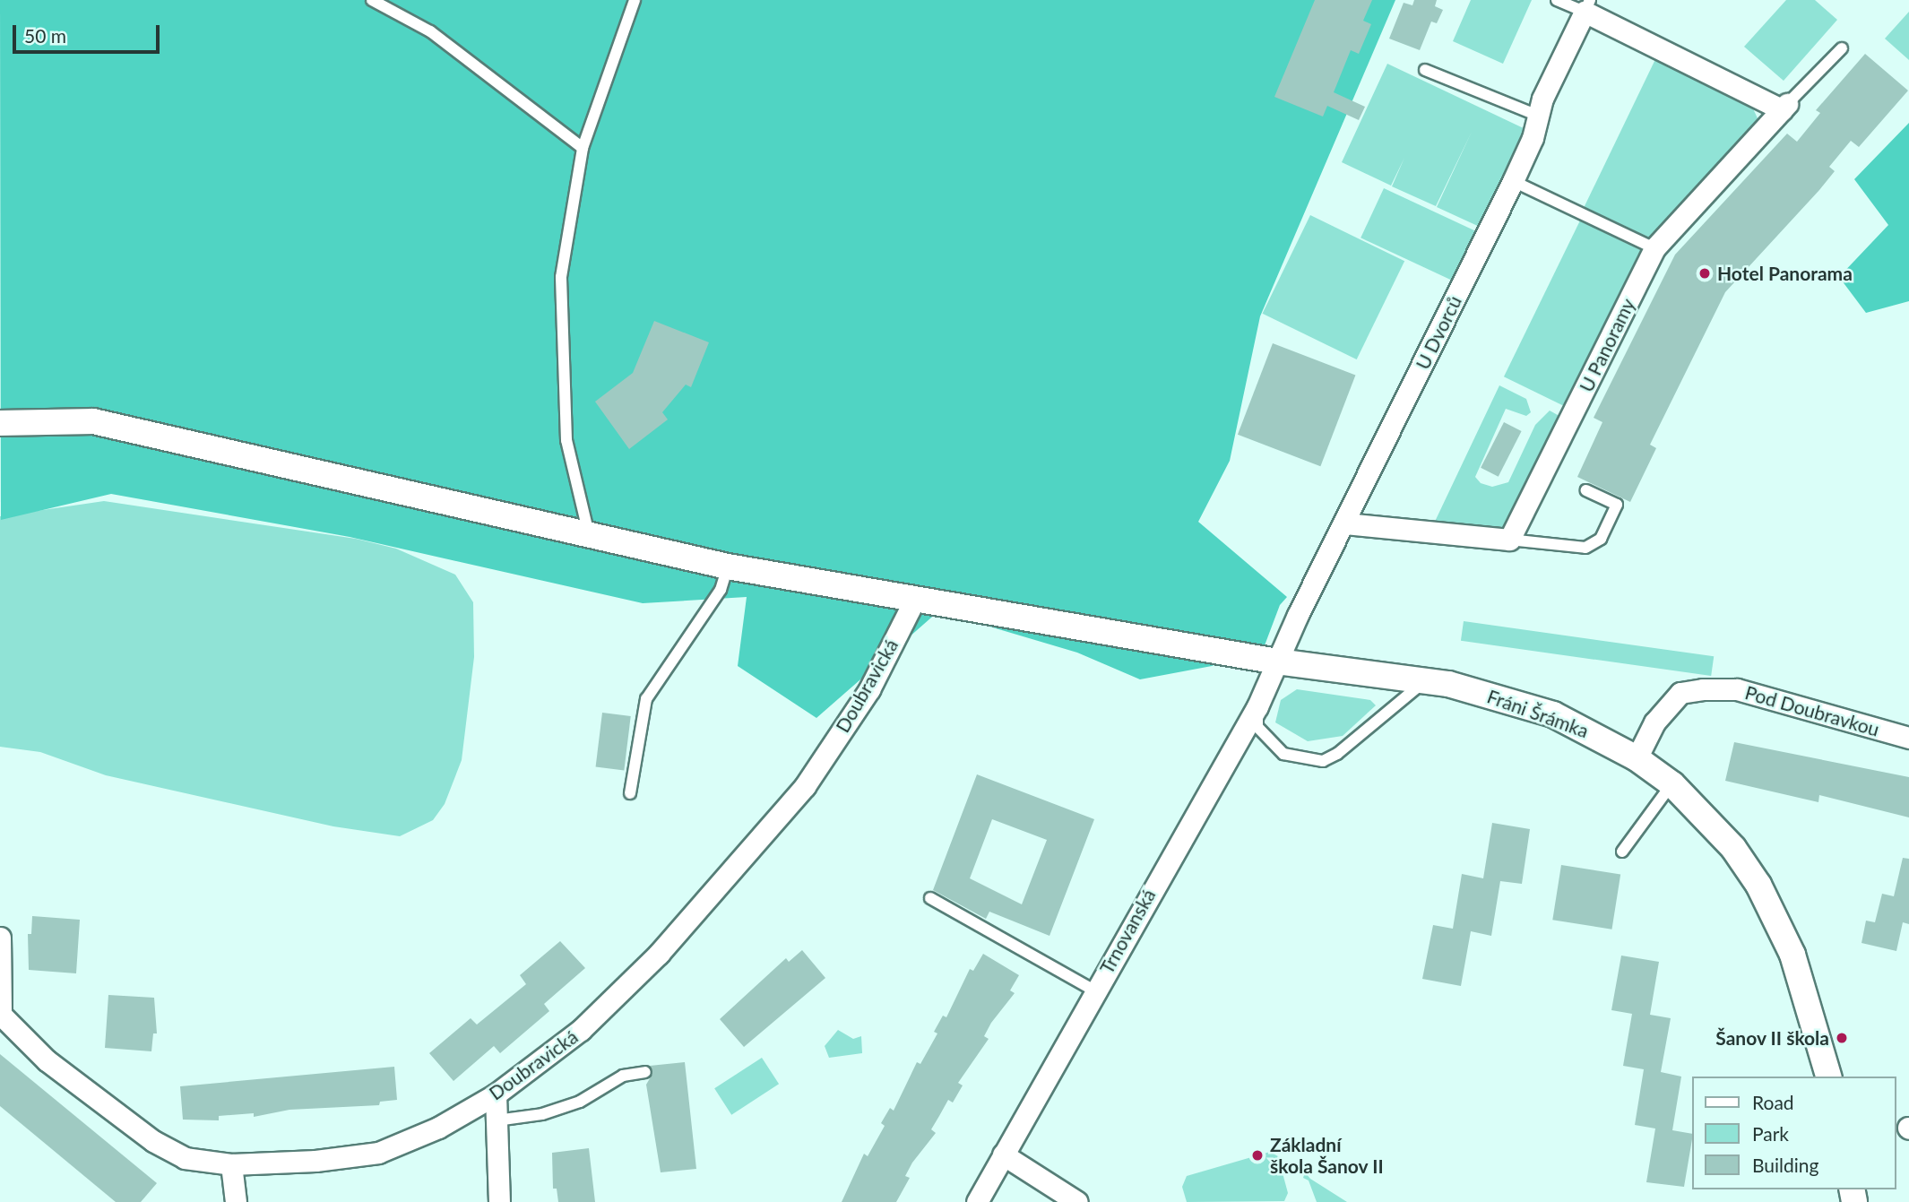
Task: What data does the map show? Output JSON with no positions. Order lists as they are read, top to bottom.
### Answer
{
  "streets": {
    "street": [
      "U Dvorců",
      "U Panoramy",
      "Doubravická",
      "Pod Doubravkou",
      "Fráni Šrámka",
      "Trnovanská"
    ]
  },
  "crossings": [
    ["U Dvorců", "Fráni Šrámka"],
    ["U Dvorců", "Trnovanská"],
    ["Doubravická", "Fráni Šrámka"],
    ["Pod Doubravkou", "Fráni Šrámka"],
    ["Fráni Šrámka", "Trnovanská"]
  ],
  "places": ["Hotel Panorama", "Šanov II škola", "Základní škola Šanov II"],
  "legend": ["Road", "Park", "Building"],
  "scale_bar": "50 m"
}
